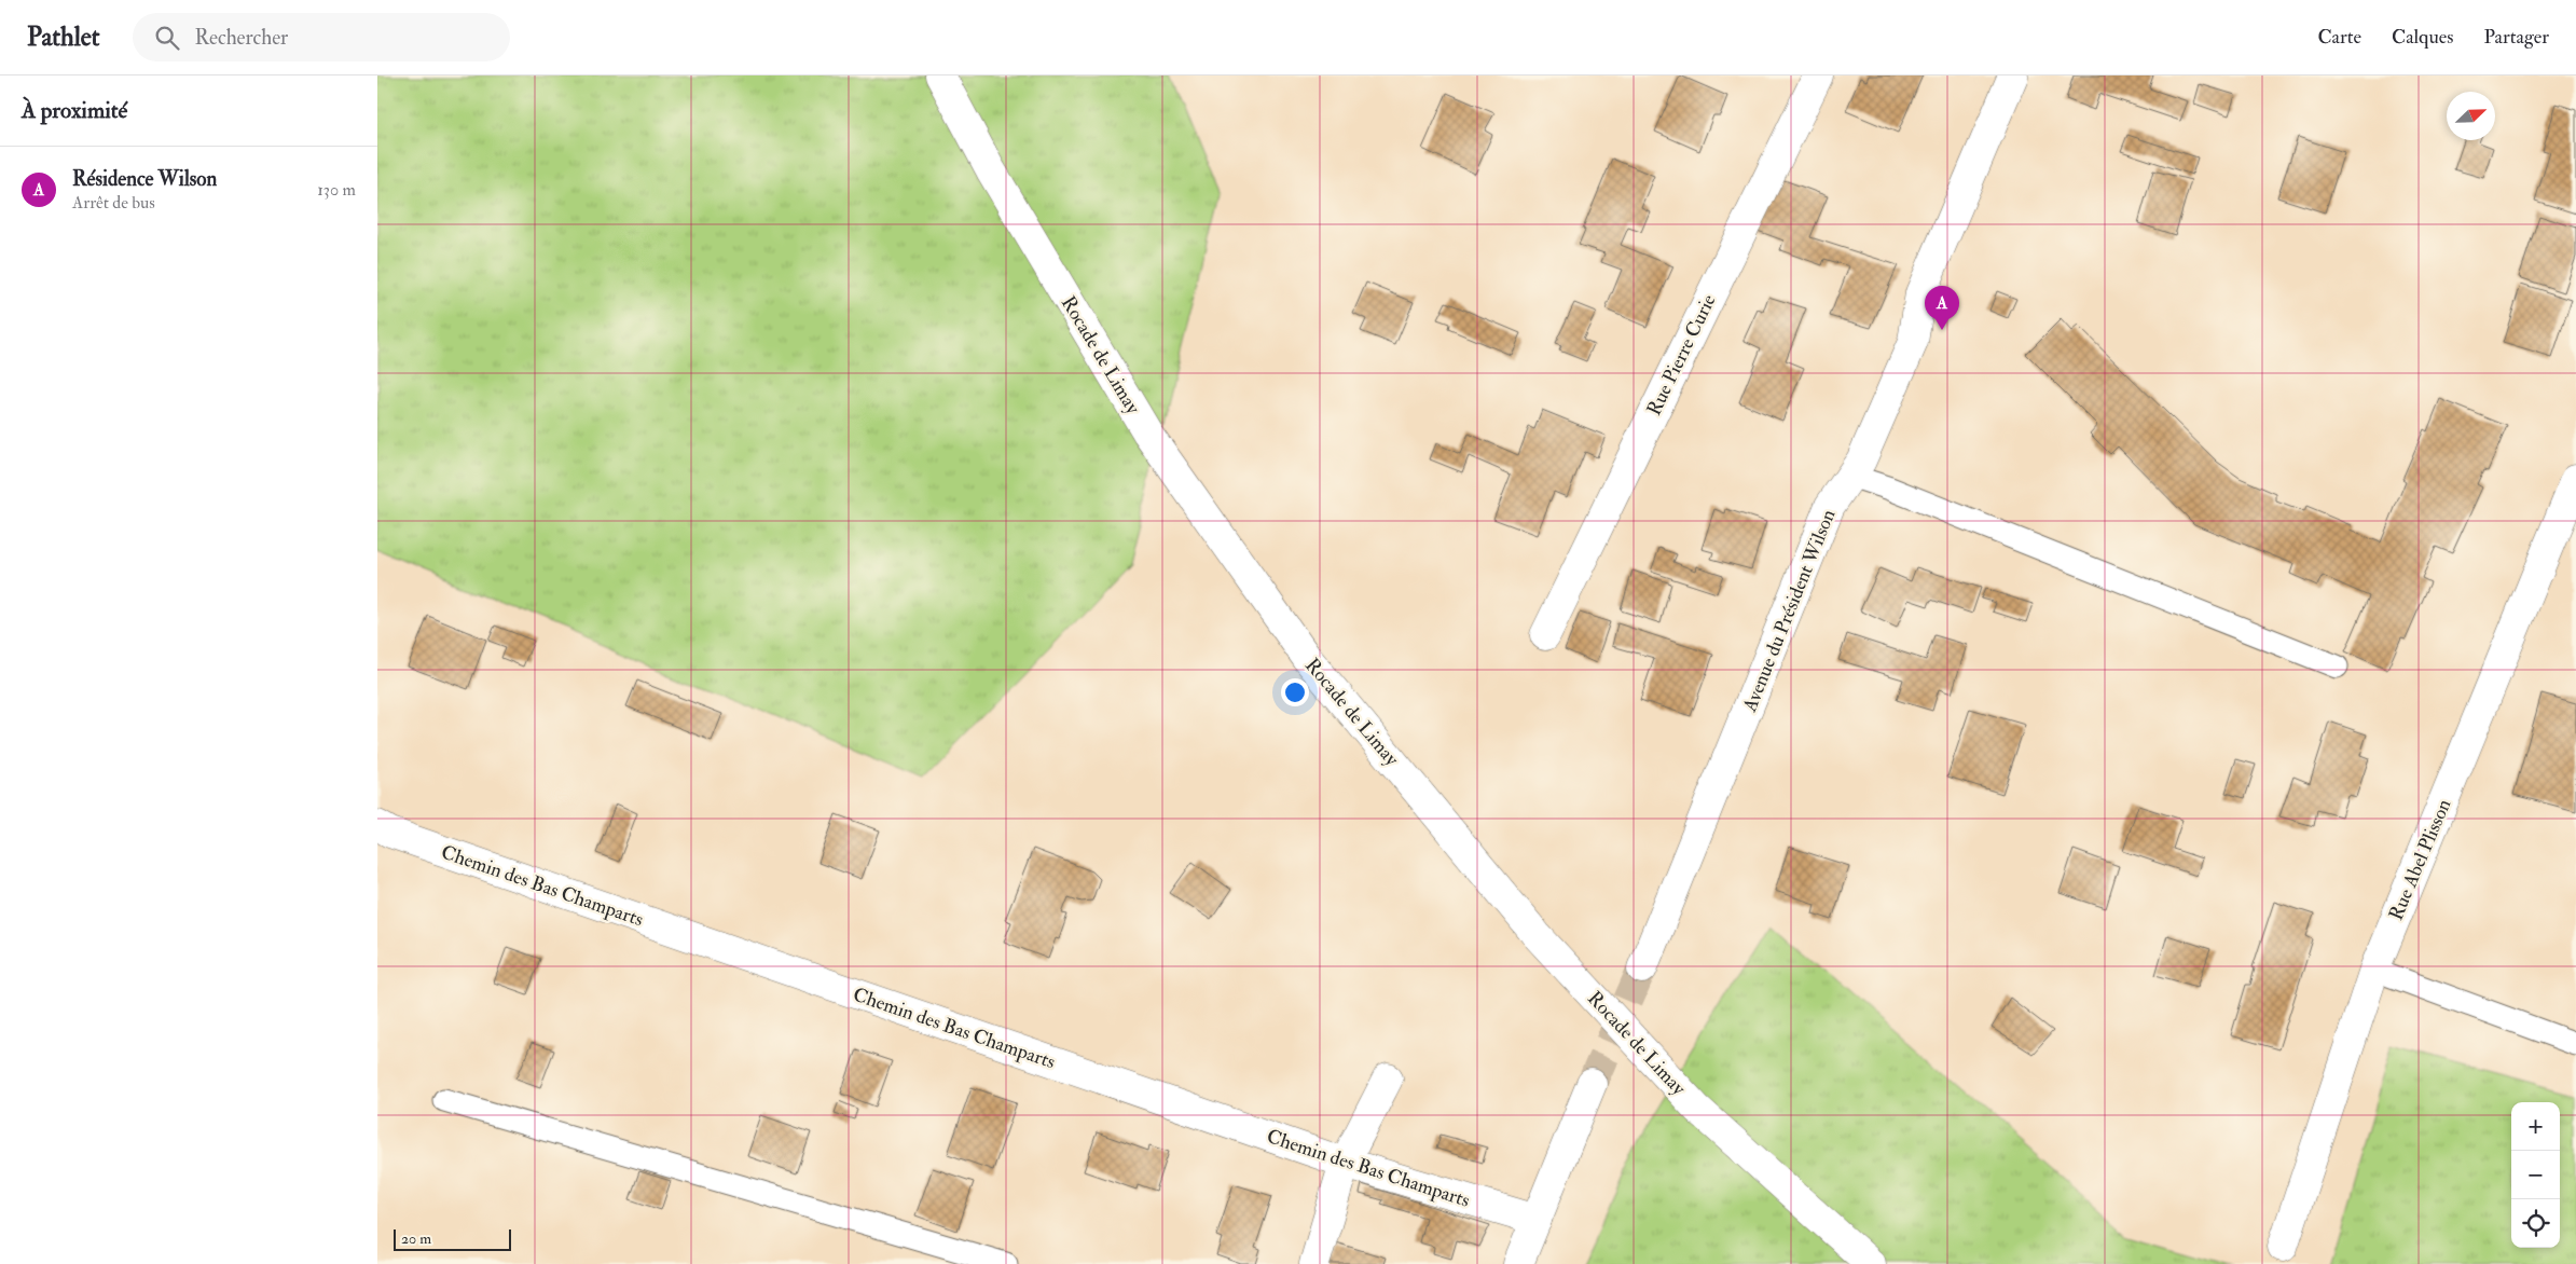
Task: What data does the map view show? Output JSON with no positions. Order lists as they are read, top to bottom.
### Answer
{
  "streets": {
    "street": [
      "Rocade de Limay",
      "Rue Pierre Curie",
      "Avenue du Président Wilson",
      "Rue Abel Plisson",
      "Chemin des Bas Champarts"
    ]
  },
  "scale_bar": "20 m",
  "north": "top right",
  "page": {
    "header": "Pathlet",
    "search": "Rechercher",
    "nav": ["Carte", "Calques", "Partager"],
    "heading": "À proximité",
    "list": [
      {
        "mark": "A",
        "name": "Résidence Wilson",
        "note": "Arrêt de bus",
        "value": "130 m"
      }
    ],
    "pins": "A",
    "map_buttons": ["+", "−"],
    "scale": "20 m"
  }
}
